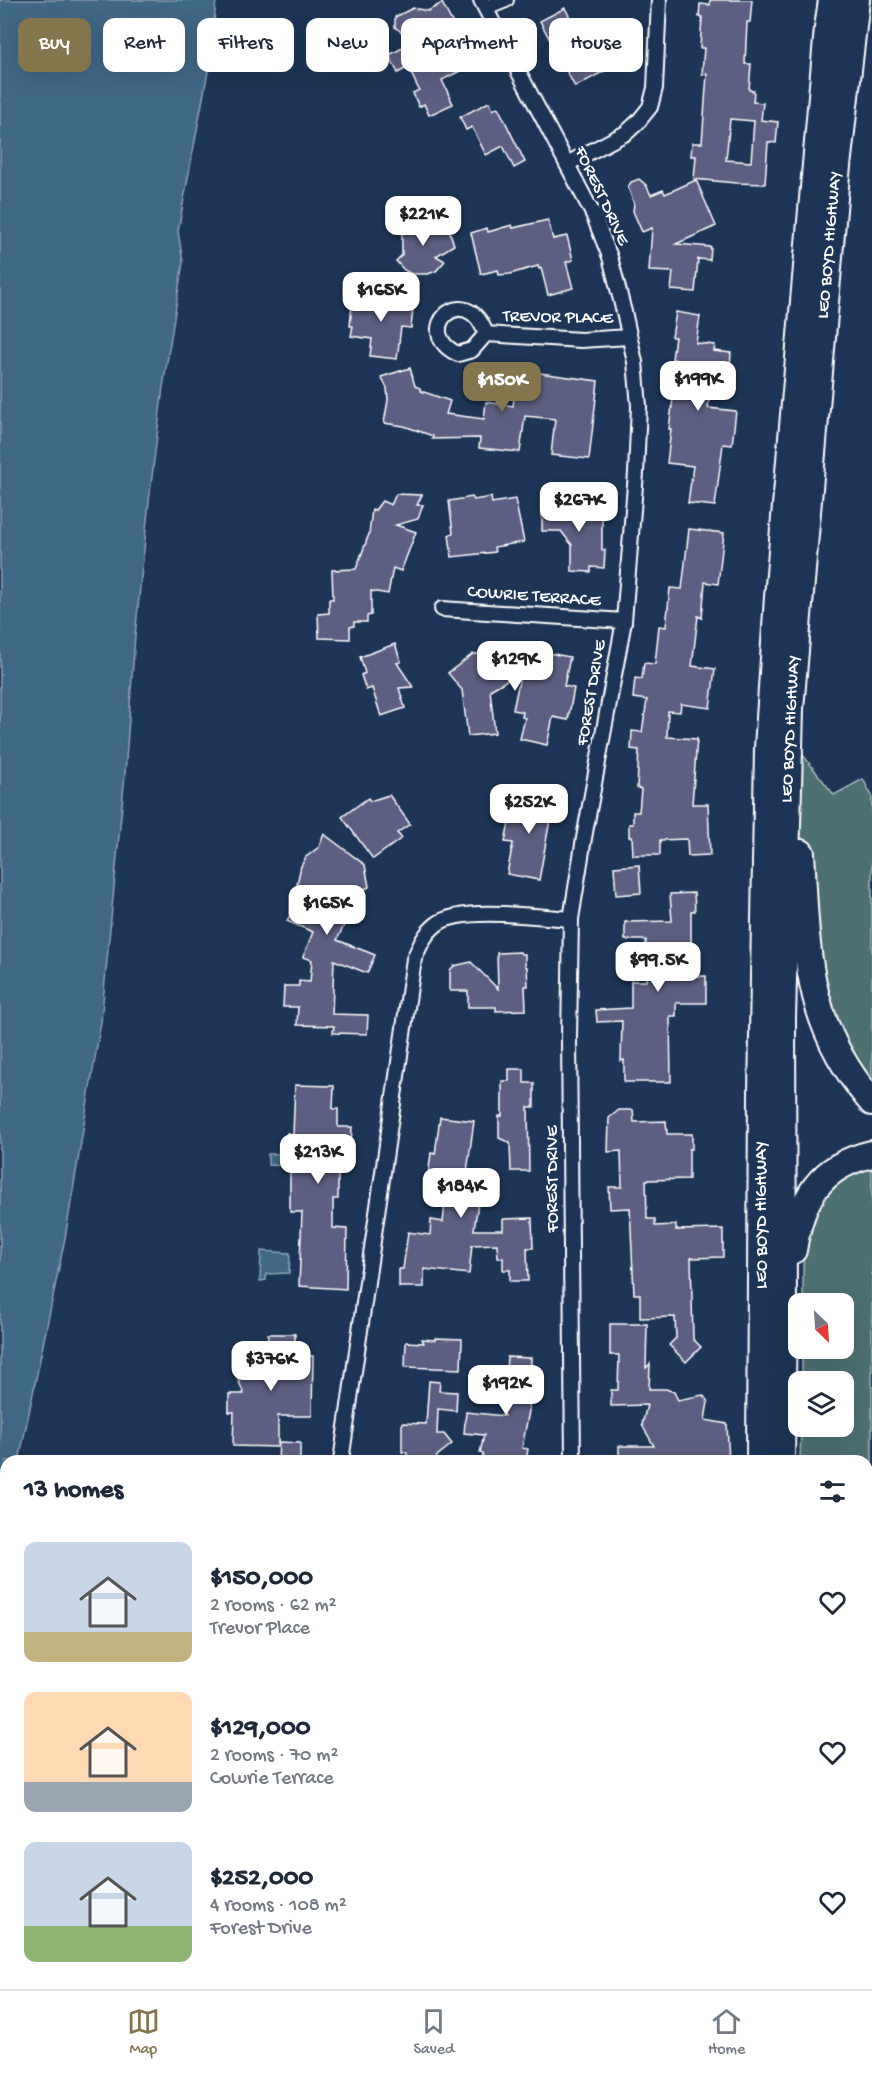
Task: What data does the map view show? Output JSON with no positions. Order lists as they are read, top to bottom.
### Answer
{
  "streets": {
    "highway": ["LEO BOYD HIGHWAY"],
    "street": ["FOREST DRIVE", "TREVOR PLACE", "COWRIE TERRACE"]
  },
  "crossings": [
    ["FOREST DRIVE", "TREVOR PLACE"],
    ["FOREST DRIVE", "COWRIE TERRACE"]
  ],
  "north": "bottom right",
  "page": {
    "chip": [
      "Buy",
      "Rent",
      "Filters",
      "New",
      "Apartment",
      "House"
    ],
    "price": [
      "$221K",
      "$165K",
      "$199K",
      "$150K",
      "$267K",
      "$129K",
      "$252K",
      "$165K",
      "$99.5K",
      "$213K",
      "$184K",
      "$376K",
      "$192K"
    ],
    "heading": "13 homes",
    "list": [
      {
        "name": "$150,000",
        "note": "2 rooms · 62 m² · Trevor Place"
      },
      {
        "name": "$129,000",
        "note": "2 rooms · 70 m² · Cowrie Terrace"
      },
      {
        "name": "$252,000",
        "note": "4 rooms · 108 m² · Forest Drive"
      }
    ],
    "tabs": ["Map", "Saved", "Home"]
  }
}
